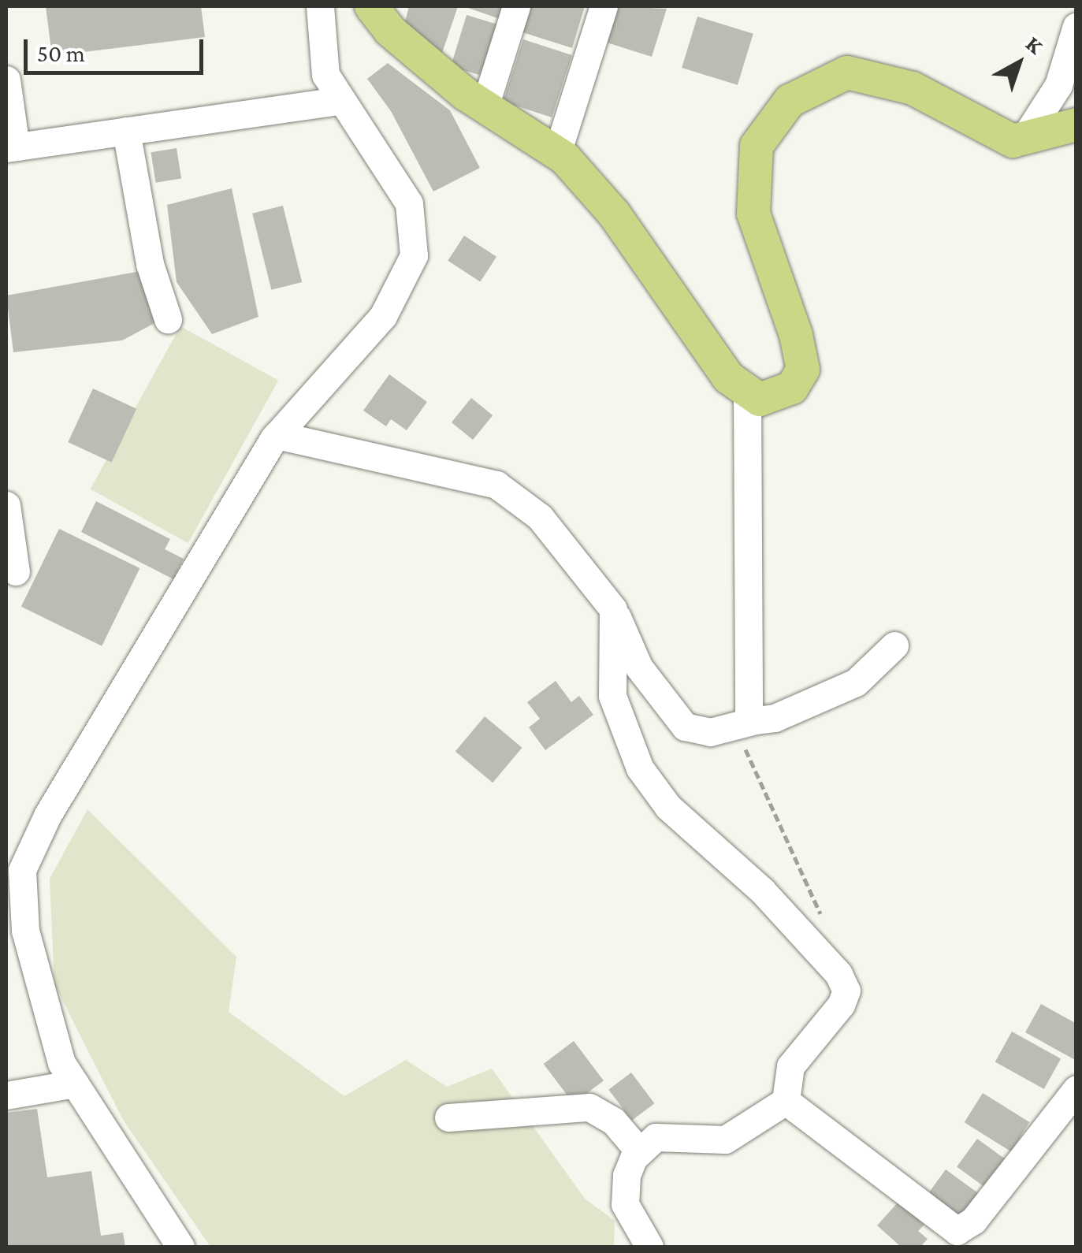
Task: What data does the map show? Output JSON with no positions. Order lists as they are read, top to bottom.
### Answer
{
  "scale_bar": "50 m",
  "north": "top right"
}
